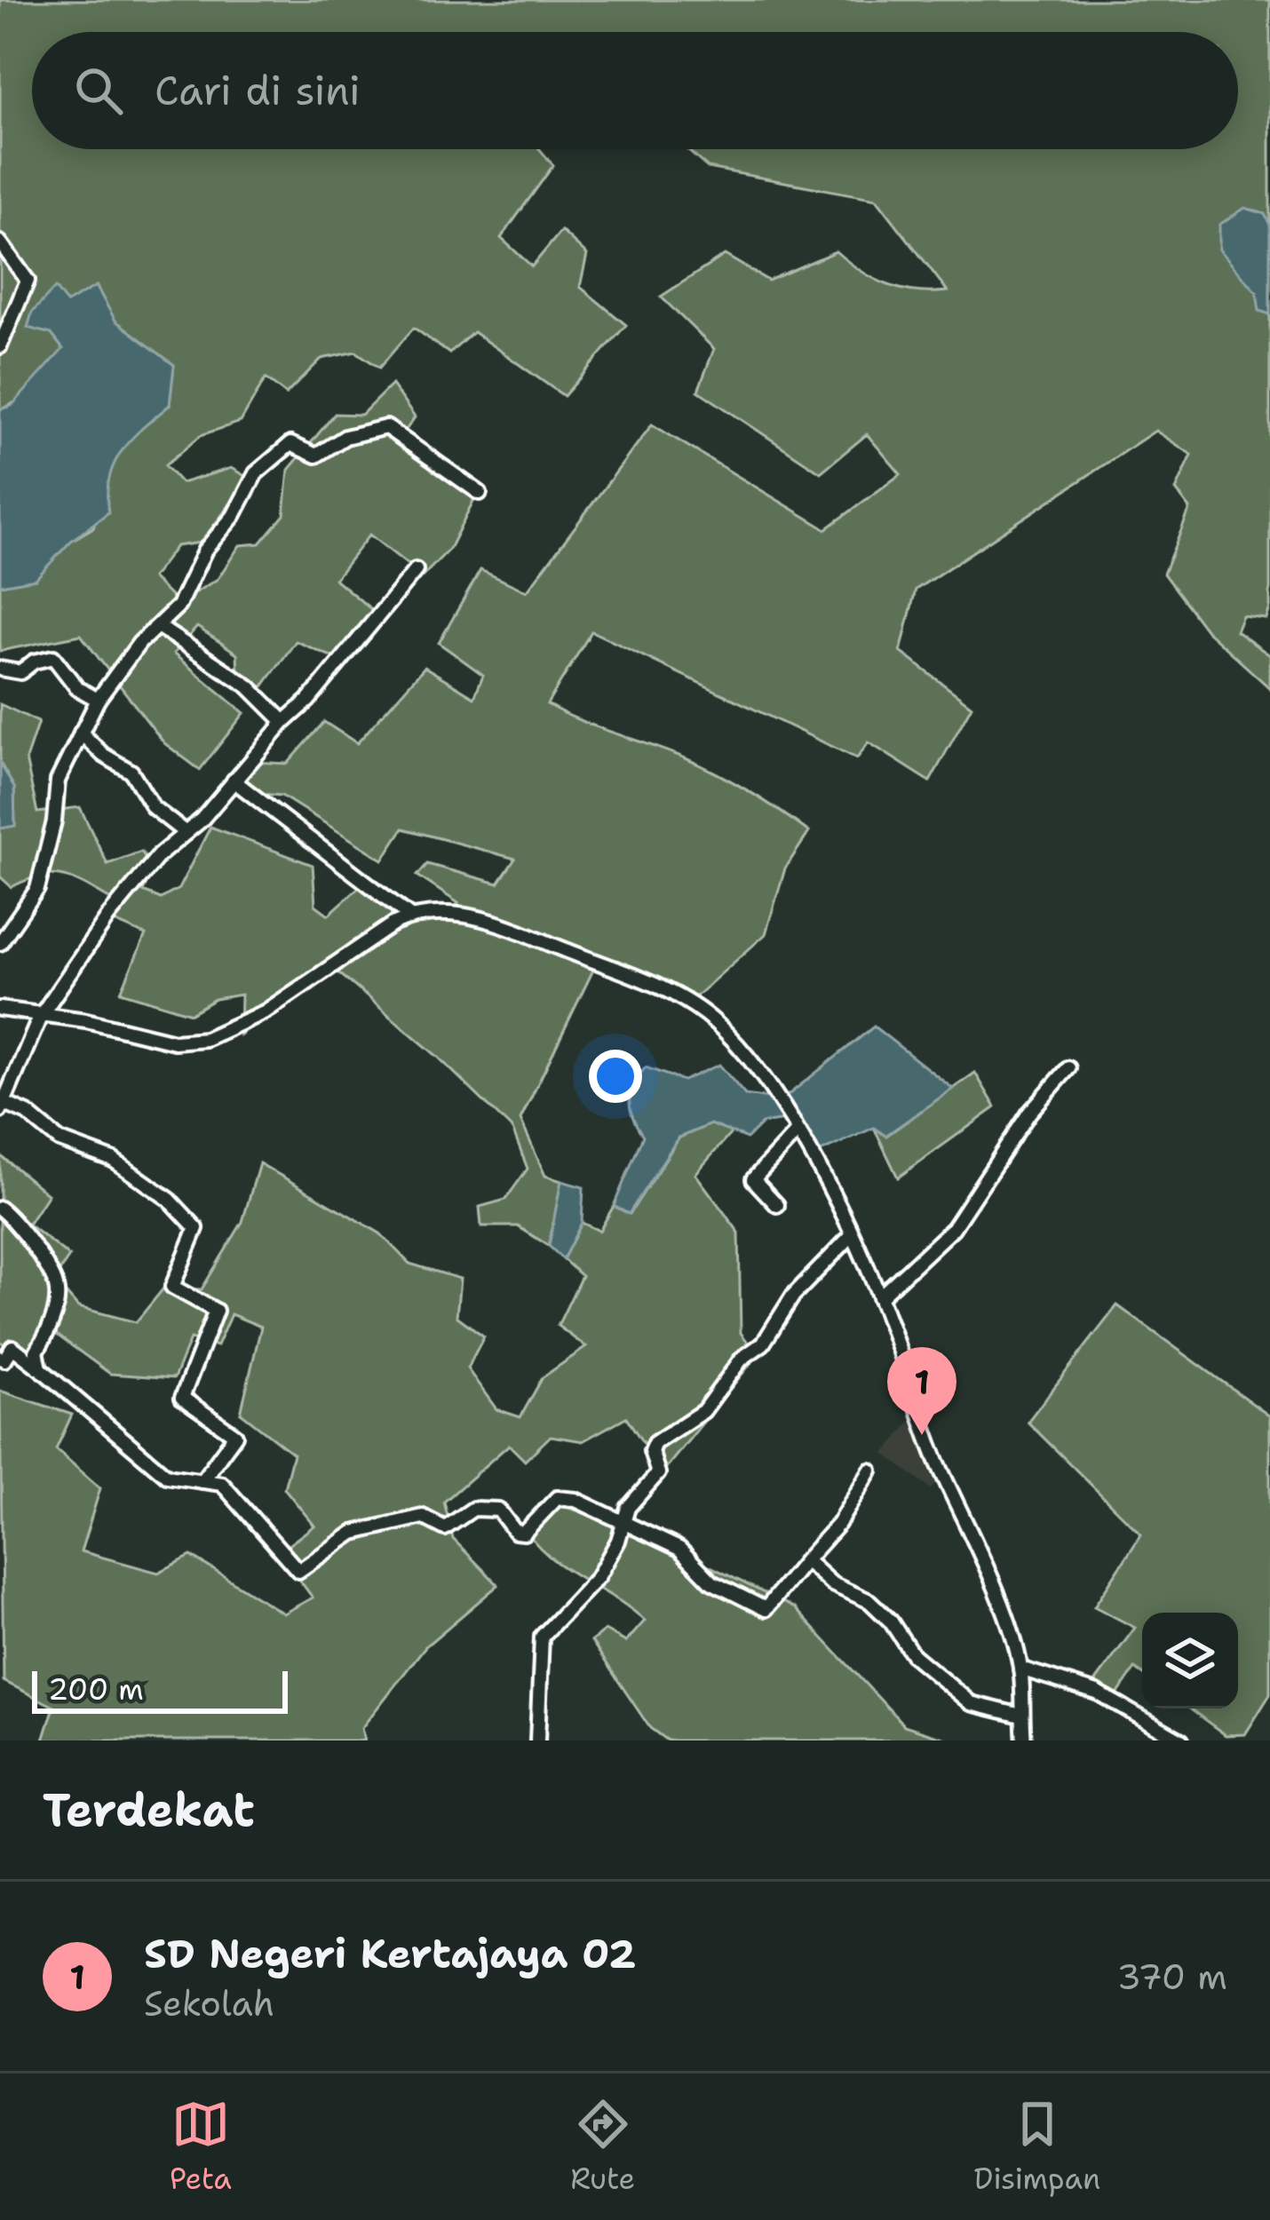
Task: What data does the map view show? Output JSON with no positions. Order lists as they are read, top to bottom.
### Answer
{
  "scale_bar": "200 m",
  "page": {
    "search": "Cari di sini",
    "pins": "1",
    "scale": "200 m",
    "heading": "Terdekat",
    "list": [
      {
        "mark": "1",
        "name": "SD Negeri Kertajaya 02",
        "note": "Sekolah",
        "value": "370 m"
      }
    ],
    "nav": ["Peta", "Rute", "Disimpan"]
  }
}
